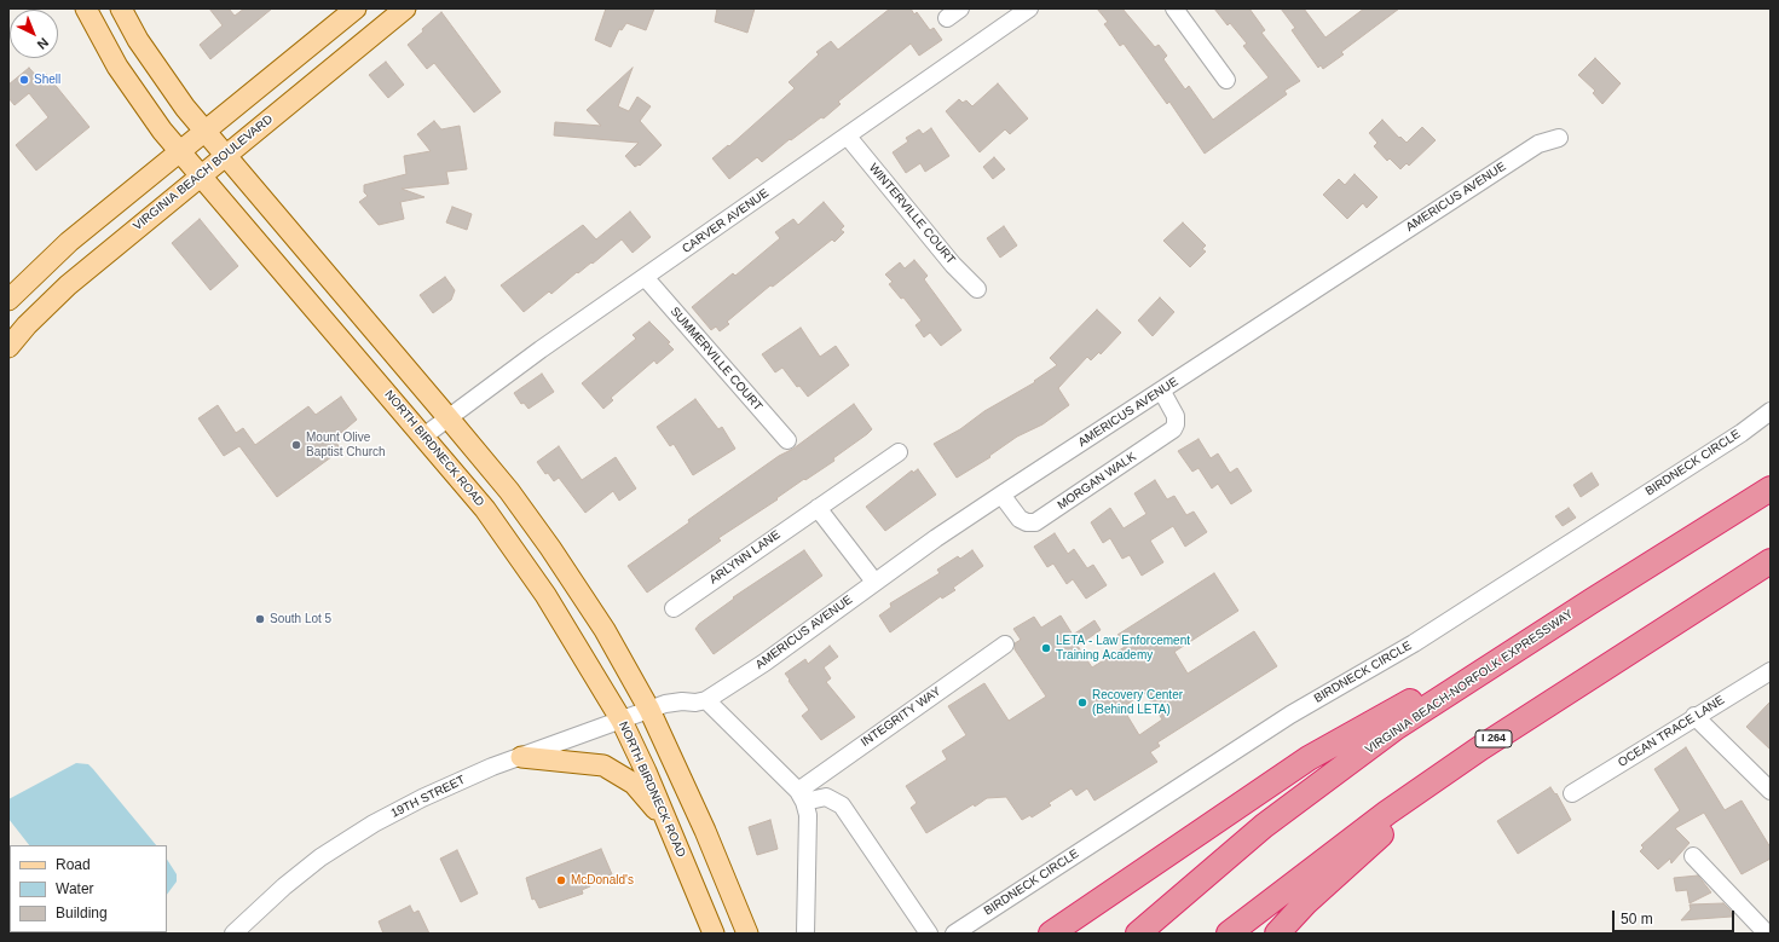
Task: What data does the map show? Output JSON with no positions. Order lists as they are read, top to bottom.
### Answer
{
  "streets": {
    "highway": ["VIRGINIA BEACH-NORFOLK EXPRESSWAY", "I 264"],
    "main road": ["VIRGINIA BEACH BOULEVARD", "NORTH BIRDNECK ROAD"],
    "street": [
      "AMERICUS AVENUE",
      "WINTERVILLE COURT",
      "CARVER AVENUE",
      "SUMMERVILLE COURT",
      "BIRDNECK CIRCLE",
      "MORGAN WALK",
      "ARLYNN LANE",
      "INTEGRITY WAY",
      "OCEAN TRACE LANE",
      "19TH STREET"
    ]
  },
  "crossings": [
    ["VIRGINIA BEACH BOULEVARD", "NORTH BIRDNECK ROAD"],
    ["AMERICUS AVENUE", "MORGAN WALK"],
    ["WINTERVILLE COURT", "CARVER AVENUE"],
    ["CARVER AVENUE", "SUMMERVILLE COURT"],
    ["CARVER AVENUE", "NORTH BIRDNECK ROAD"],
    ["NORTH BIRDNECK ROAD", "19TH STREET"]
  ],
  "places": [
    "Shell",
    "Mount Olive Baptist Church",
    "South Lot 5",
    "LETA - Law Enforcement Training Academy",
    "Recovery Center (Behind LETA)",
    "McDonald's"
  ],
  "legend": ["Road", "Water", "Building"],
  "scale_bar": "50 m",
  "north": "bottom right"
}
